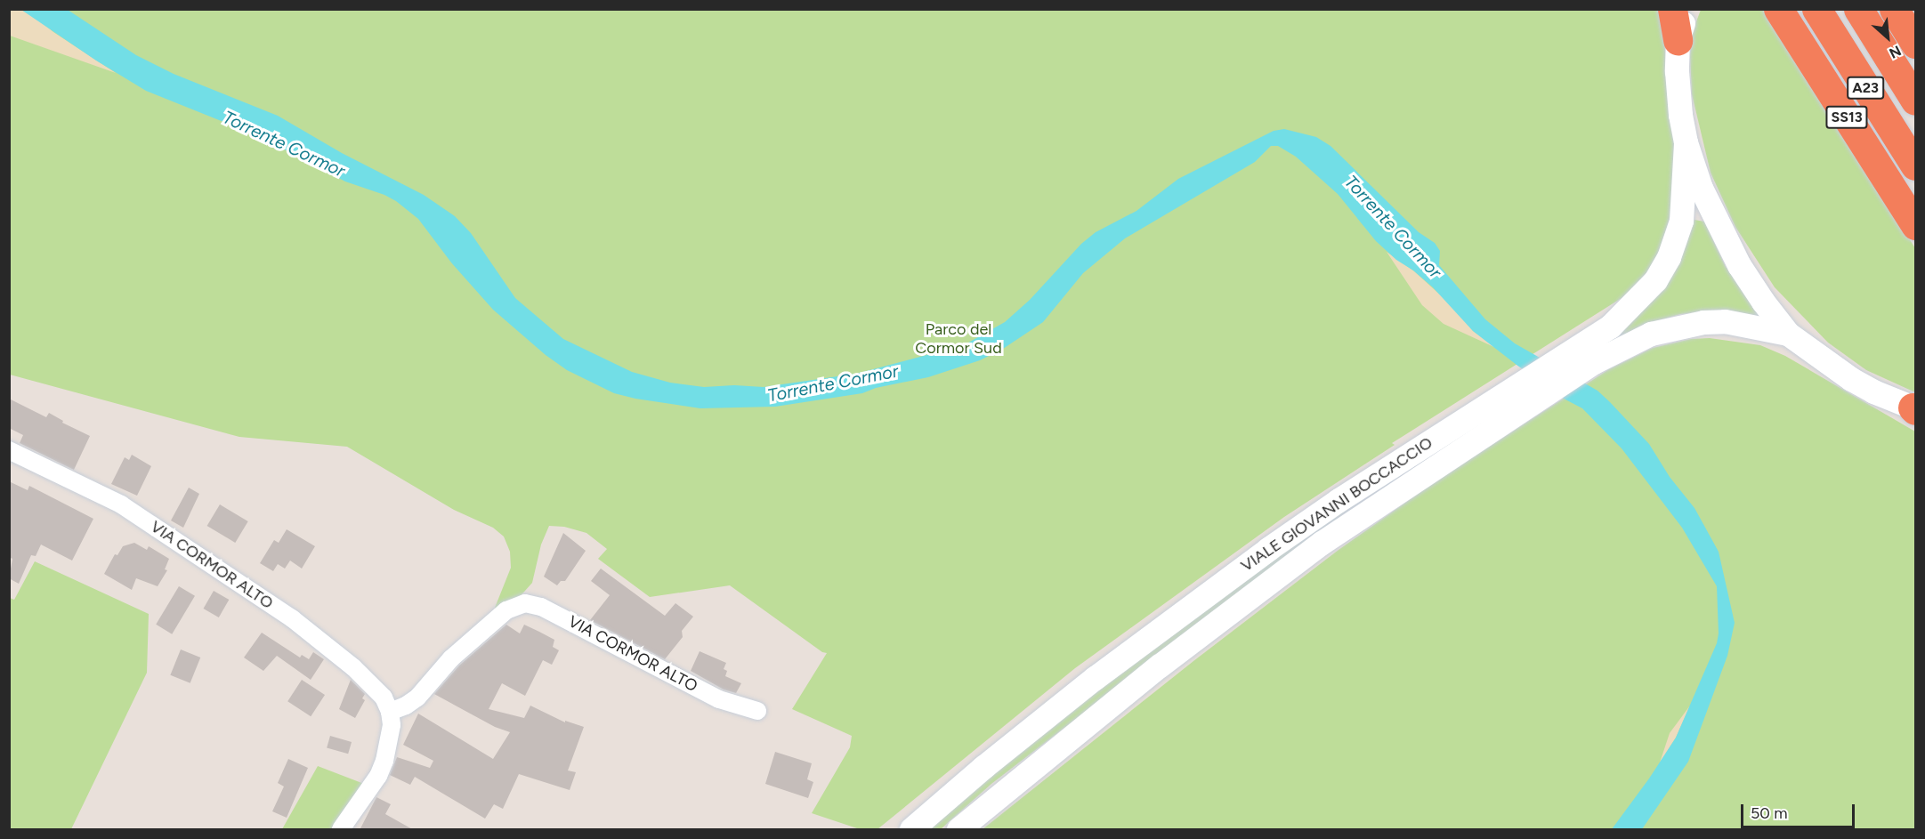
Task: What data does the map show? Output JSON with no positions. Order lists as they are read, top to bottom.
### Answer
{
  "streets": {
    "highway": ["A23", "SS13"],
    "main road": ["VIALE GIOVANNI BOCCACCIO"],
    "street": ["VIA CORMOR ALTO"]
  },
  "water": ["Torrente Cormor"],
  "parks": ["Parco del Cormor Sud"],
  "scale_bar": "50 m",
  "north": "bottom right"
}
